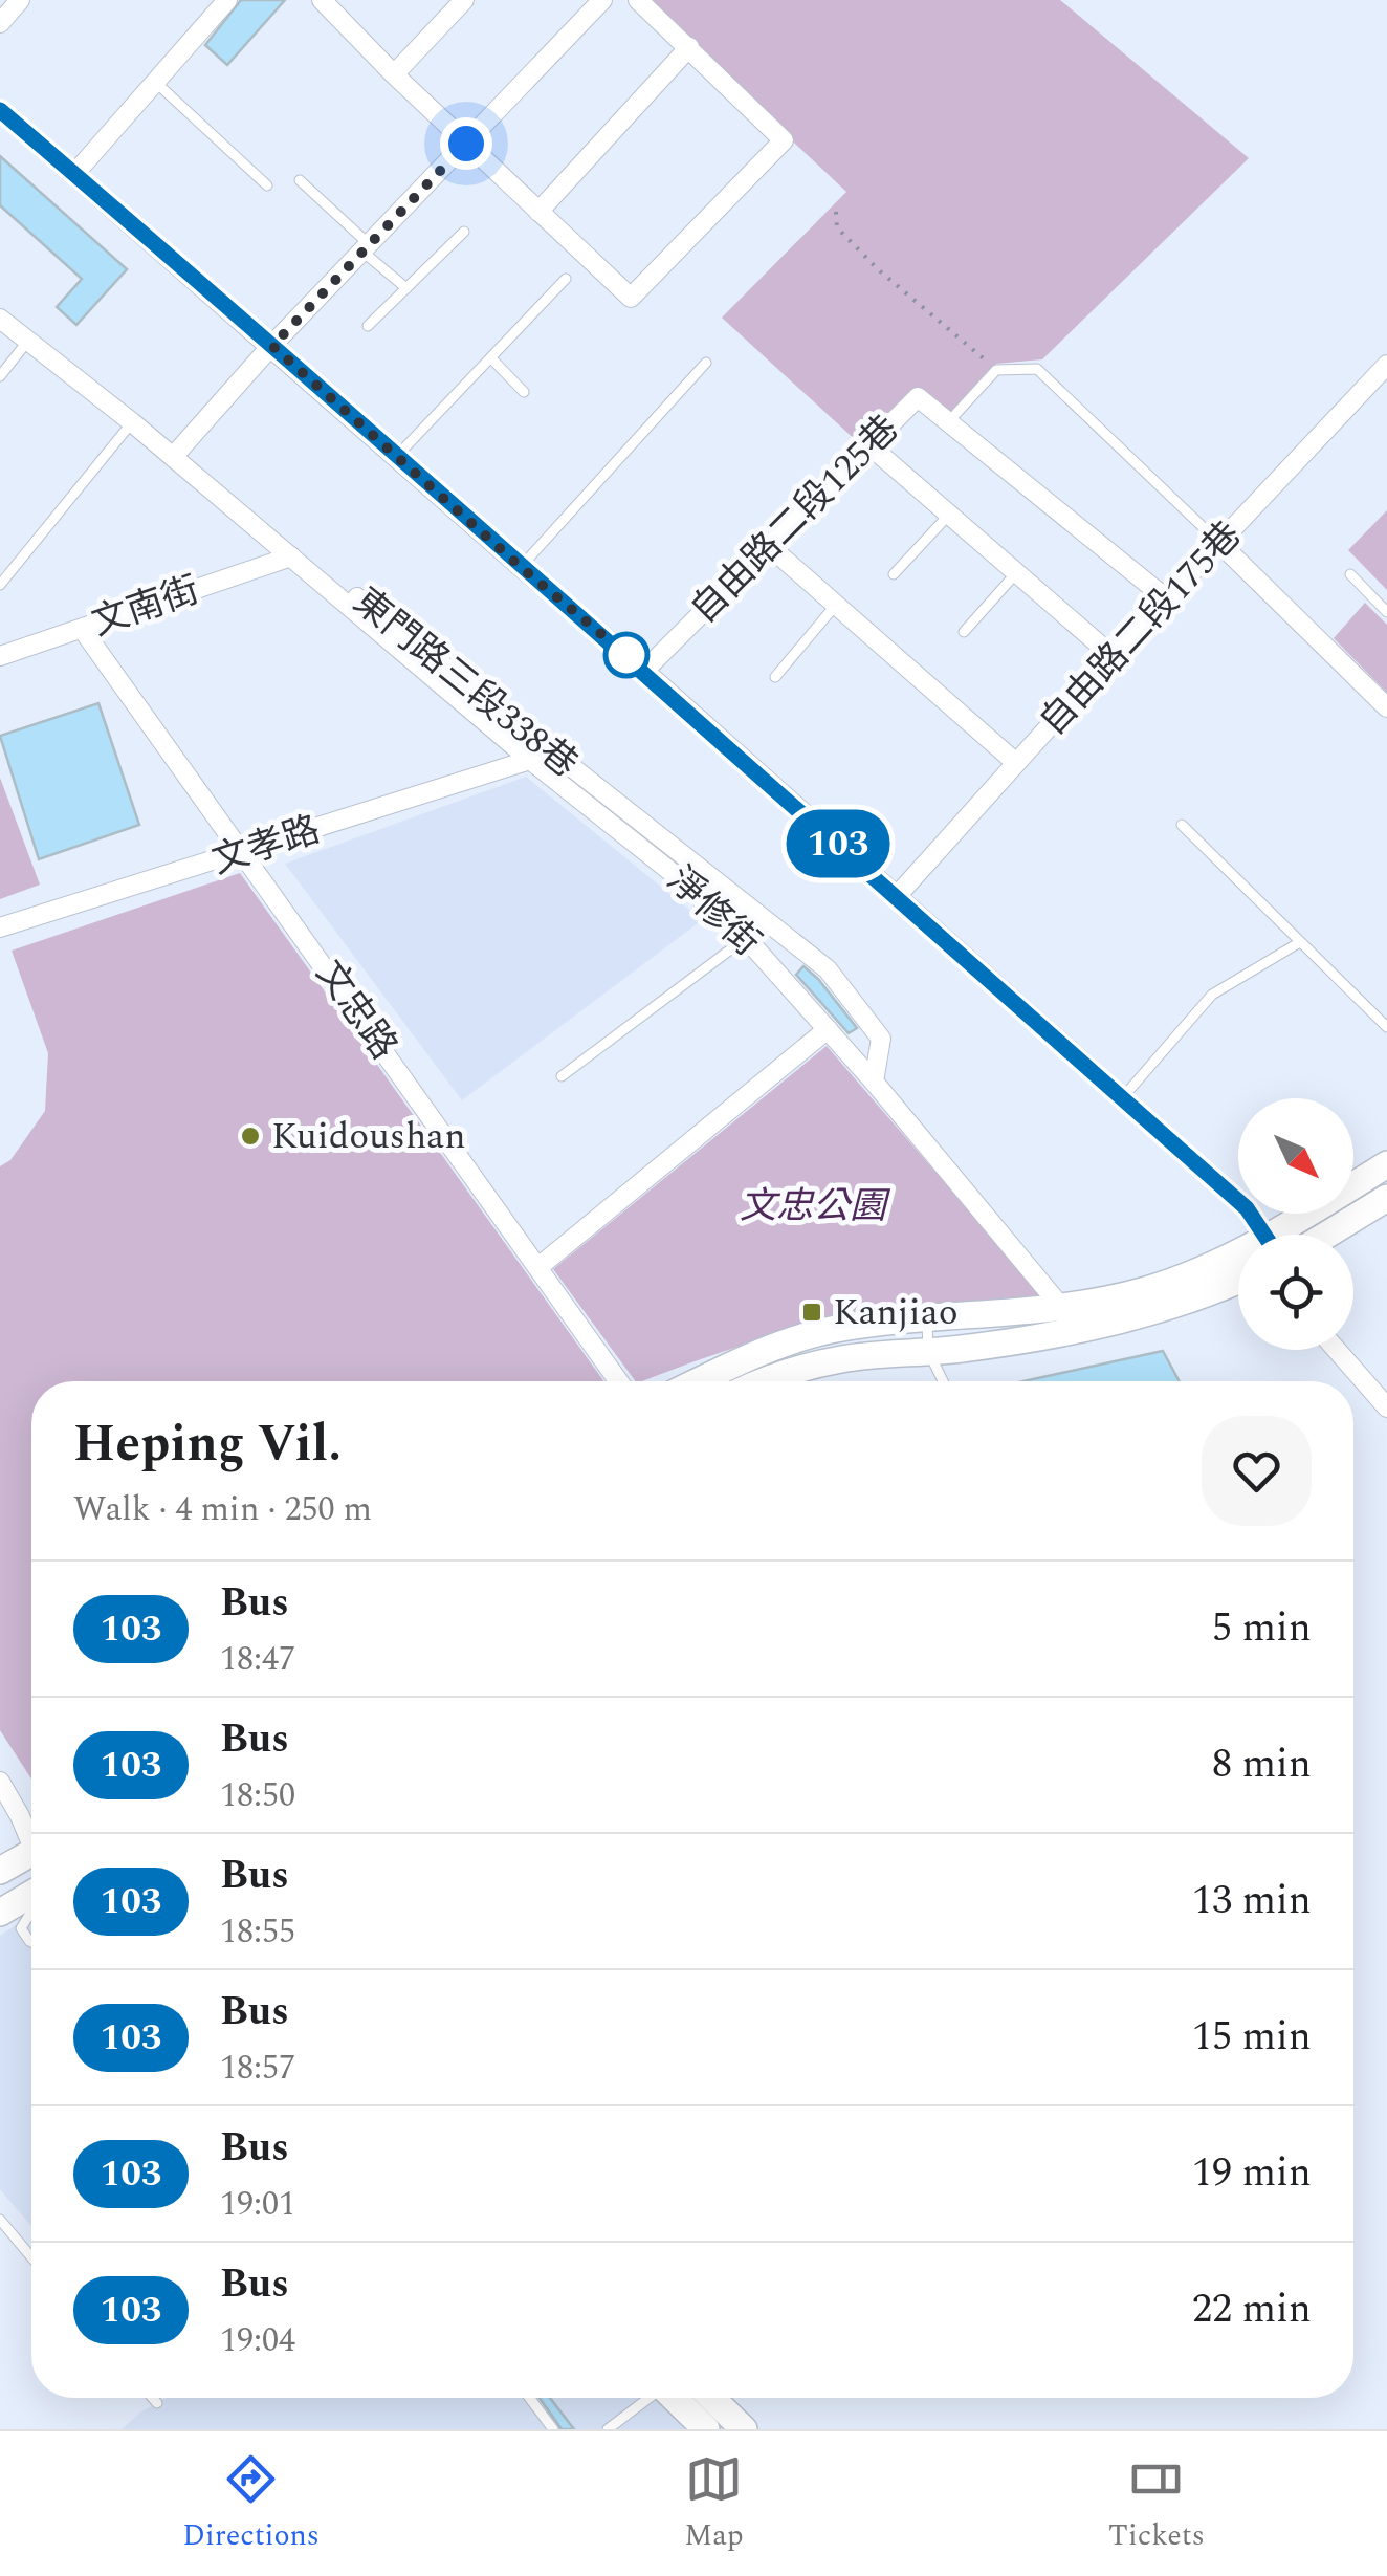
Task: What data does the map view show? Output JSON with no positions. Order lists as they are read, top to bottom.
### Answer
{
  "streets": {
    "street": [
      "自由路二段125巷",
      "文南街",
      "自由路二段175巷",
      "東門路三段338巷",
      "文孝路",
      "淨修街",
      "文忠路"
    ]
  },
  "crossings": [
    ["文南街", "東門路三段338巷"],
    ["文南街", "淨修街"],
    ["文南街", "文忠路"],
    ["東門路三段338巷", "淨修街"],
    ["文孝路", "淨修街"],
    ["文孝路", "文忠路"]
  ],
  "parks": ["文忠公園"],
  "places": {
    "other": ["Kuidoushan"],
    "transit": ["Kanjiao"]
  },
  "lines": ["bus line 103"],
  "north": "bottom right",
  "page": {
    "on_map": "103",
    "heading": ["Heping Vil.", "Walk · 4 min · 250 m"],
    "list": [
      {
        "mark": "103",
        "name": "Bus",
        "note": "18:47",
        "value": "5 min"
      },
      {
        "mark": "103",
        "name": "Bus",
        "note": "18:50",
        "value": "8 min"
      },
      {
        "mark": "103",
        "name": "Bus",
        "note": "18:55",
        "value": "13 min"
      },
      {
        "mark": "103",
        "name": "Bus",
        "note": "18:57",
        "value": "15 min"
      },
      {
        "mark": "103",
        "name": "Bus",
        "note": "19:01",
        "value": "19 min"
      },
      {
        "mark": "103",
        "name": "Bus",
        "note": "19:04",
        "value": "22 min"
      }
    ],
    "tabs": ["Directions", "Map", "Tickets"]
  }
}
